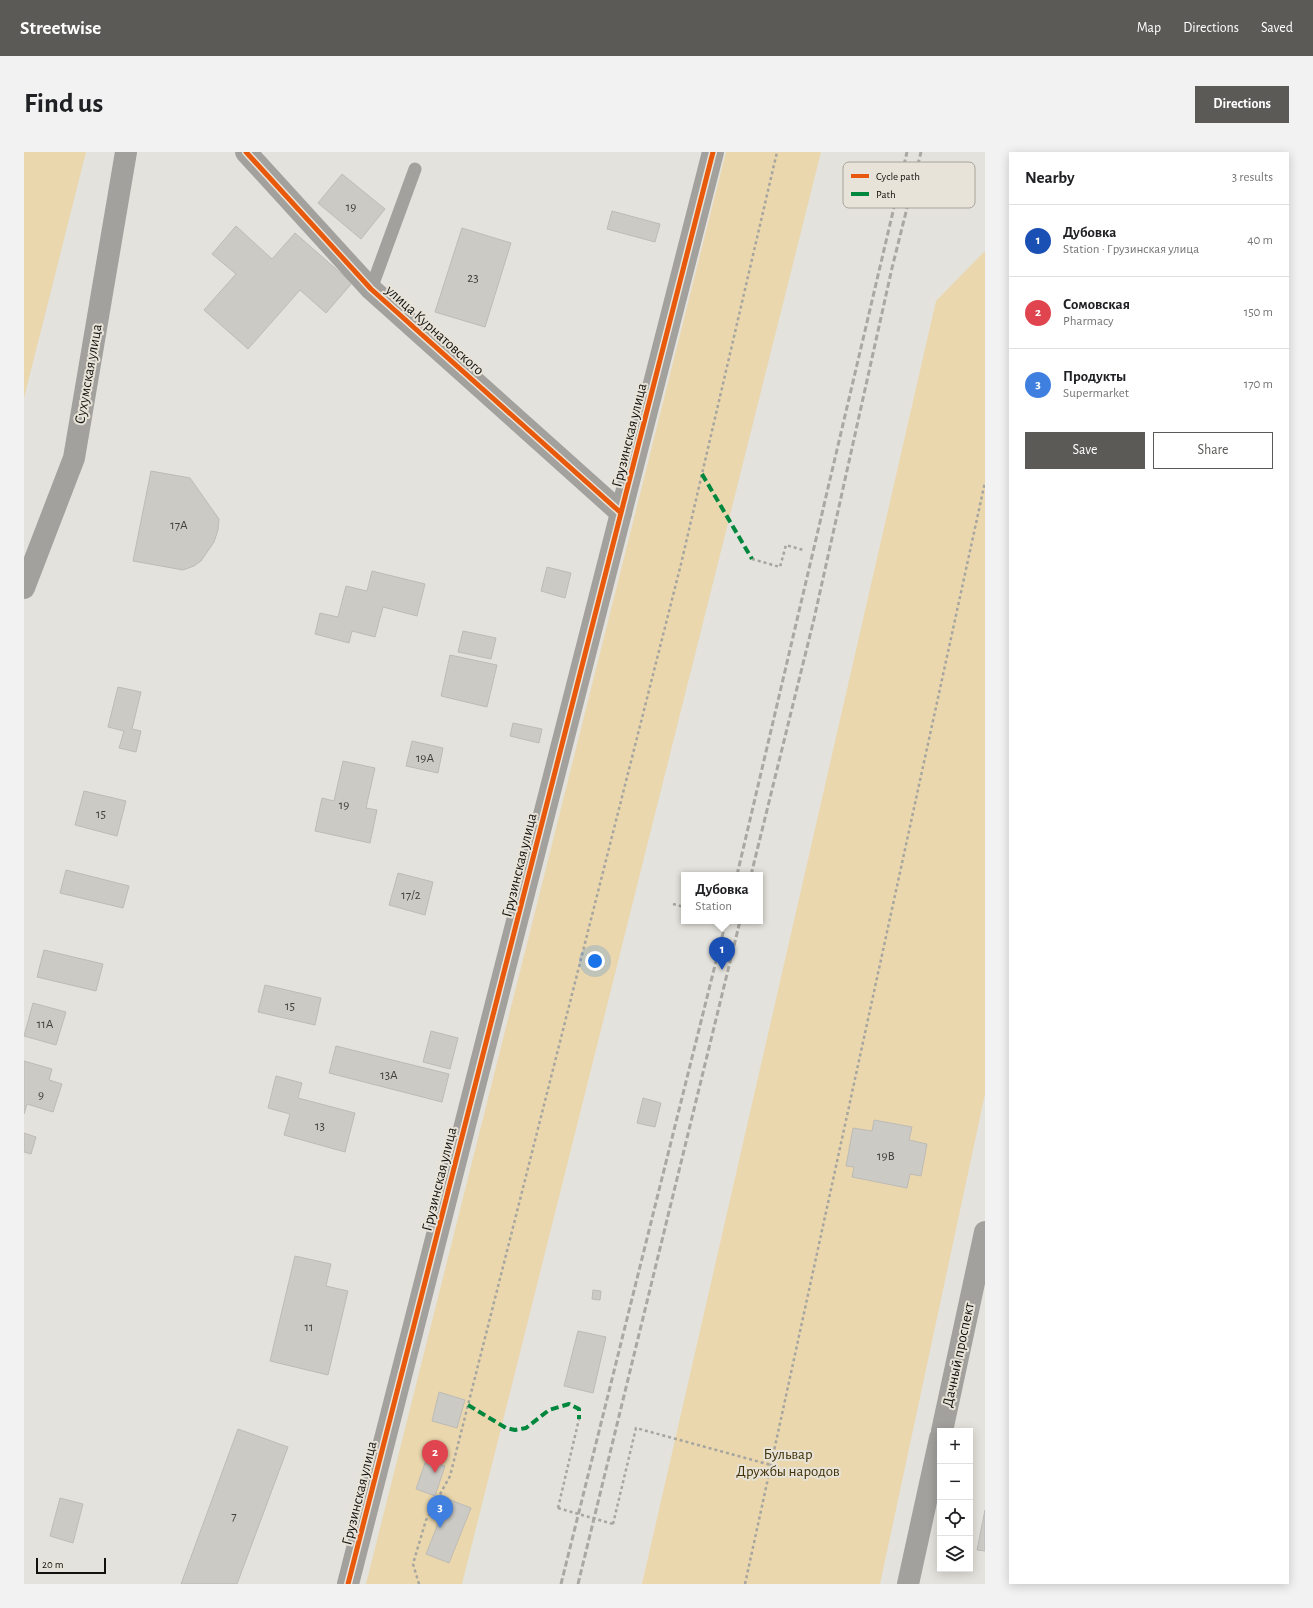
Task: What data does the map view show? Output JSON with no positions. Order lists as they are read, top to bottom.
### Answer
{
  "streets": {
    "street": [
      "улица Курнатовского",
      "Сухумская улица",
      "Грузинская улица",
      "Дачный проспект"
    ]
  },
  "crossings": [
    ["улица Курнатовского", "Грузинская улица"]
  ],
  "parks": ["Бульвар Дружбы народов"],
  "house_numbers": [
    "19",
    "23",
    "17А",
    "19А",
    "19",
    "15",
    "17/2",
    "15",
    "11А",
    "13А",
    "9",
    "13",
    "19В",
    "11",
    "7"
  ],
  "legend": ["Cycle path", "Path"],
  "scale_bar": "20 m",
  "page": {
    "header": "Streetwise",
    "nav": ["Map", "Directions", "Saved"],
    "buttons": [
      "Directions",
      ["Save", "Share"]
    ],
    "title": "Find us",
    "heading": ["Nearby", "3 results"],
    "list": [
      {
        "mark": "1",
        "name": "Дубовка",
        "note": "Station · Грузинская улица",
        "value": "40 m"
      },
      {
        "mark": "2",
        "name": "Сомовская",
        "note": "Pharmacy",
        "value": "150 m"
      },
      {
        "mark": "3",
        "name": "Продукты",
        "note": "Supermarket",
        "value": "170 m"
      }
    ],
    "popup": ["Дубовка", "Station"],
    "pins": ["1", "2", "3"],
    "map_buttons": ["+", "−"],
    "scale": "20 m"
  }
}
